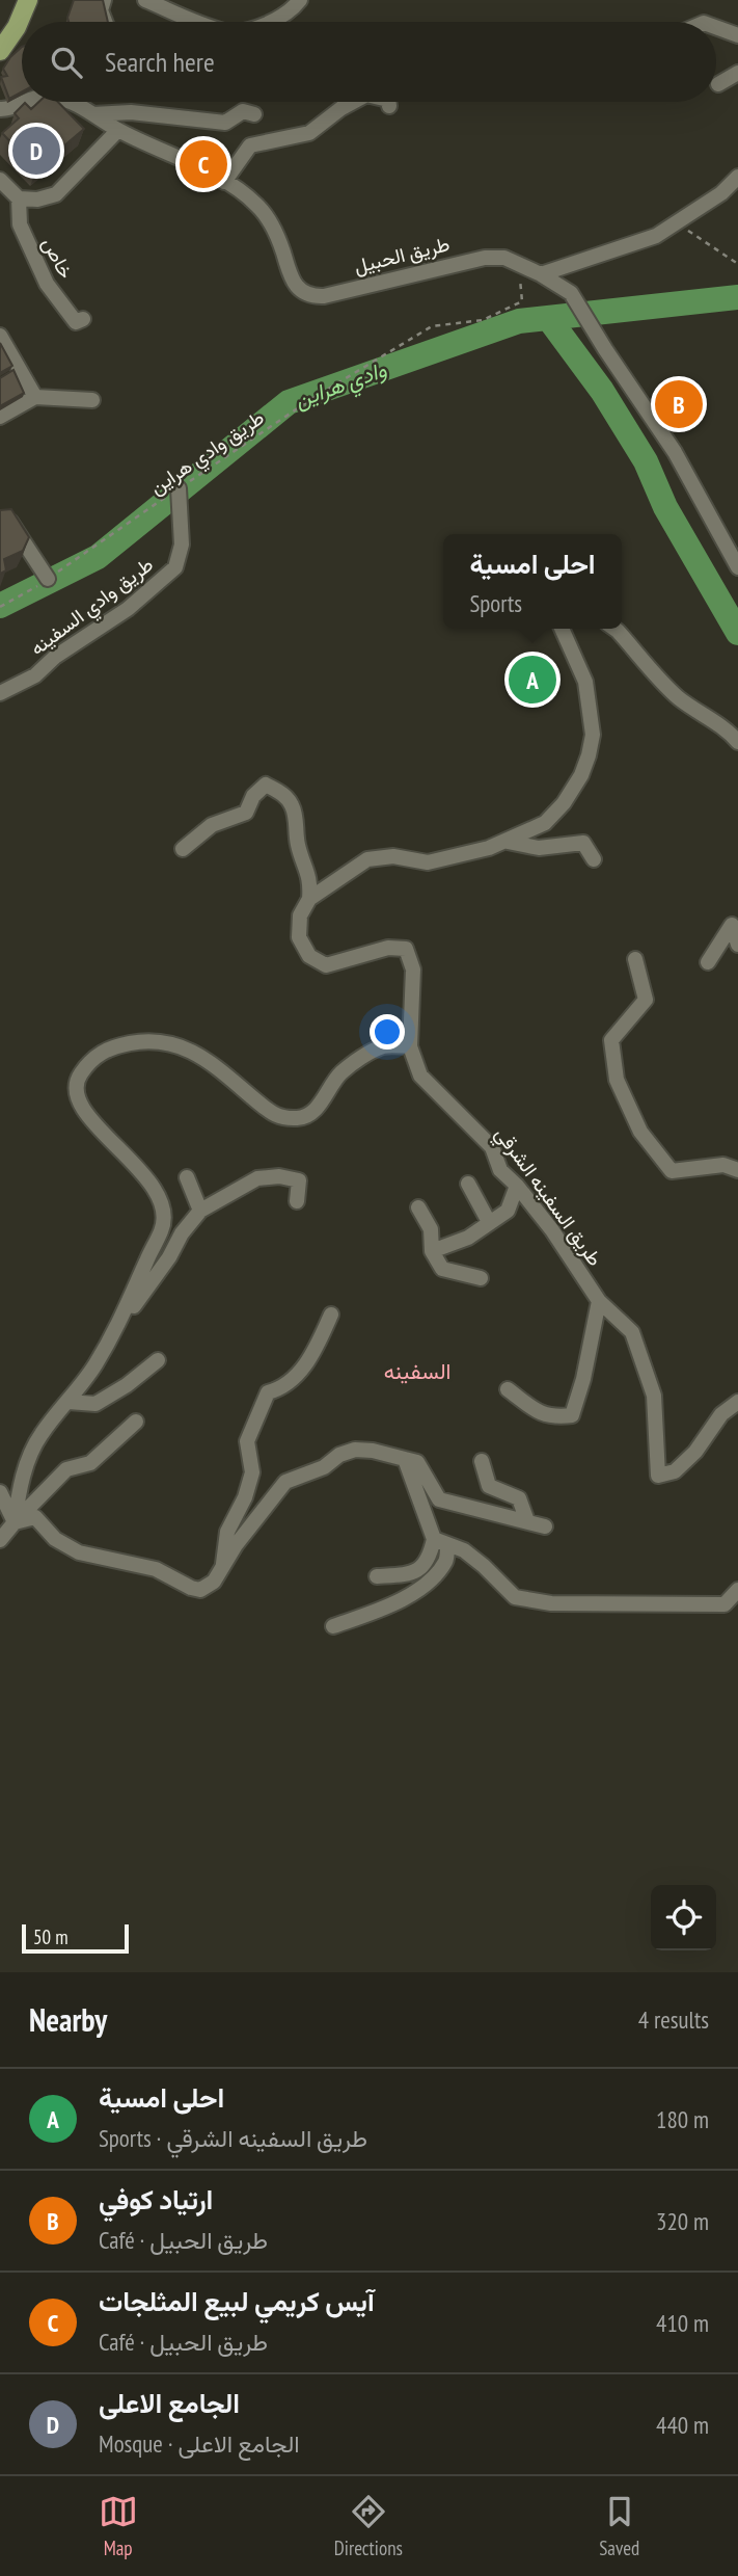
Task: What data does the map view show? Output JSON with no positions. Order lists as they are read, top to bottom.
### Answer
{
  "streets": {
    "street": [
      "طريق الحبيل",
      "خاص",
      "طريق وادي السفينه",
      "طريق السفينه الشرقي"
    ],
    "path": ["طريق وادي هراين"]
  },
  "crossings": [
    ["طريق الحبيل", "طريق وادي هراين"],
    ["طريق وادي هراين", "طريق وادي السفينه"]
  ],
  "districts": ["السفينه"],
  "water": ["وادي هراين"],
  "scale_bar": "50 m",
  "page": {
    "search": "Search here",
    "pins": [
      "D",
      "C",
      "B",
      "A"
    ],
    "popup": ["احلى امسية", "Sports"],
    "scale": "50 m",
    "heading": ["Nearby", "4 results"],
    "list": [
      {
        "mark": "A",
        "name": "احلى امسية",
        "note": "Sports · طريق السفينه الشرقي",
        "value": "180 m"
      },
      {
        "mark": "B",
        "name": "ارتياد كوفي",
        "note": "Café · طريق الحبيل",
        "value": "320 m"
      },
      {
        "mark": "C",
        "name": "آيس كريمي لبيع المثلجات",
        "note": "Café · طريق الحبيل",
        "value": "410 m"
      },
      {
        "mark": "D",
        "name": "الجامع الاعلى",
        "note": "Mosque · الجامع الاعلى",
        "value": "440 m"
      }
    ],
    "nav": ["Map", "Directions", "Saved"]
  }
}
